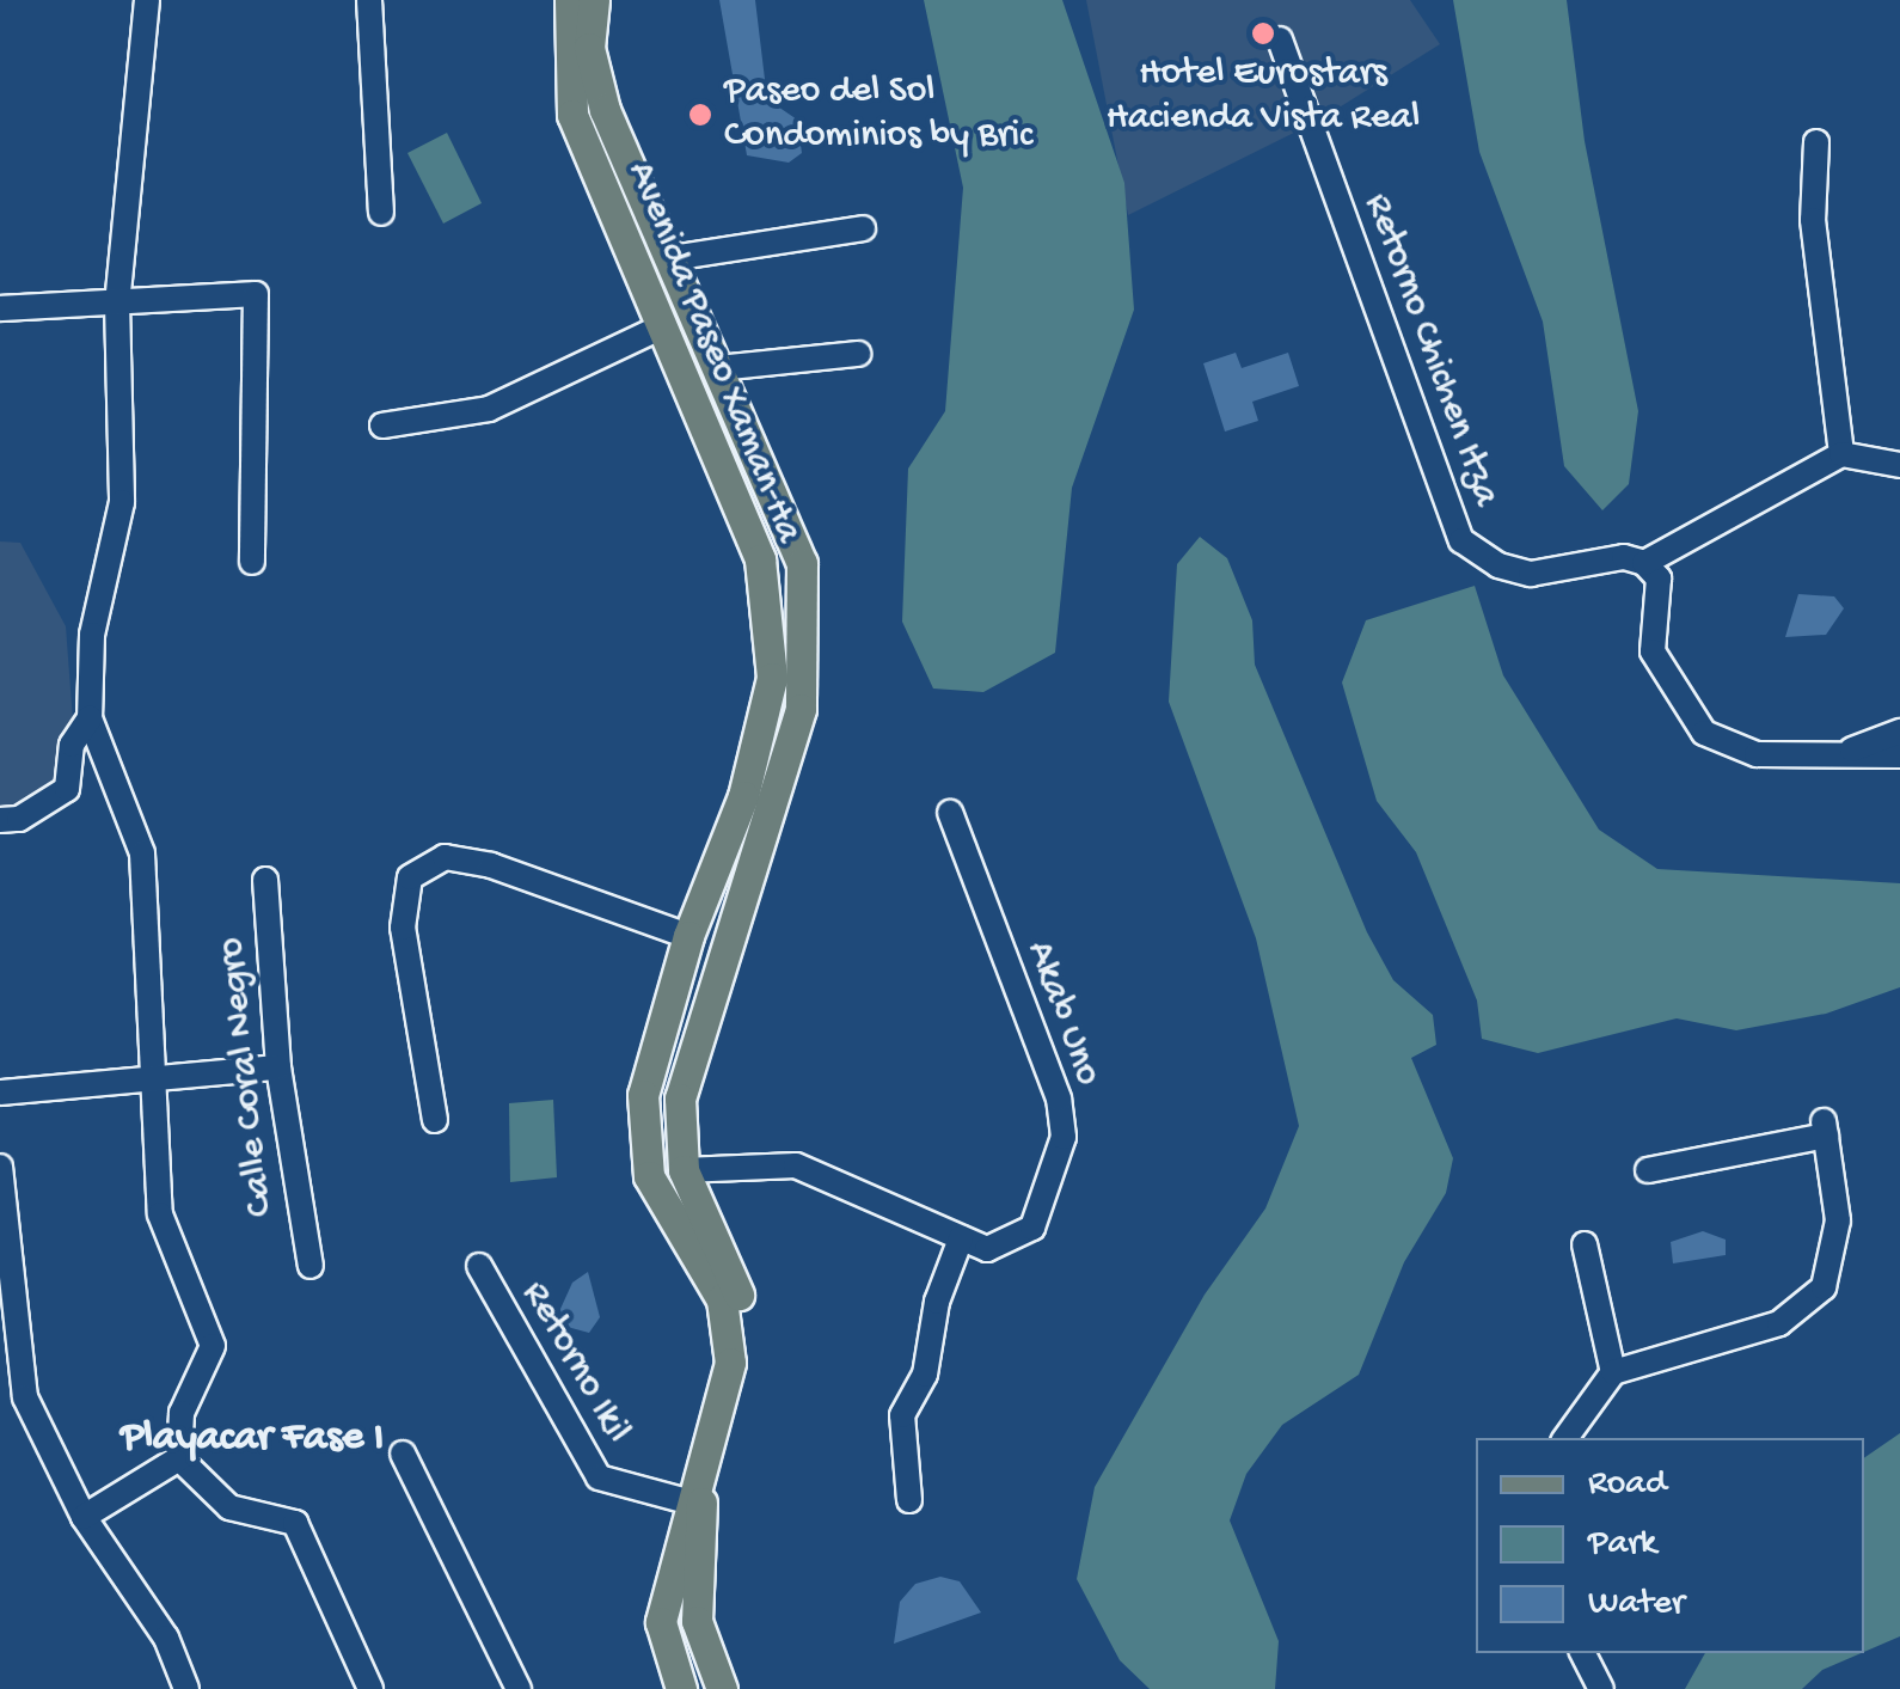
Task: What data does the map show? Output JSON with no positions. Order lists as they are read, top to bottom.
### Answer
{
  "streets": {
    "main road": ["Avenida Paseo Xaman-Ha"],
    "street": [
      "Retorno Chichen Itza",
      "Akab Uno",
      "Calle Coral Negro",
      "Retorno Ikil"
    ]
  },
  "crossings": [
    ["Avenida Paseo Xaman-Ha", "Akab Uno"],
    ["Avenida Paseo Xaman-Ha", "Retorno Ikil"]
  ],
  "districts": ["Playacar Fase I"],
  "places": ["Hotel Eurostars Hacienda Vista Real", "Paseo del Sol Condominios by Bric"],
  "legend": ["Road", "Park", "Water"]
}
